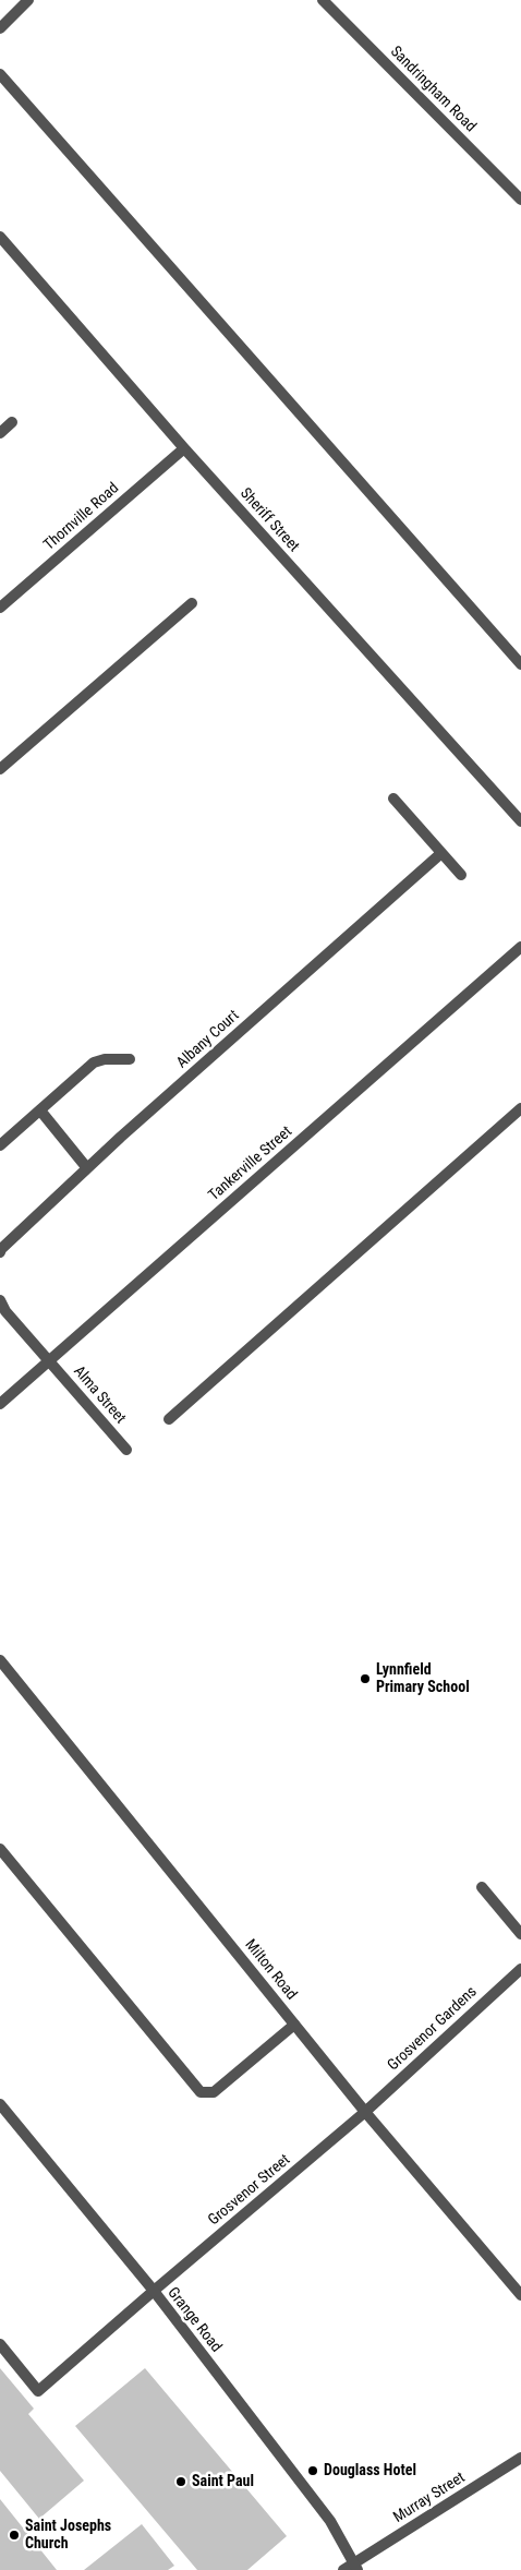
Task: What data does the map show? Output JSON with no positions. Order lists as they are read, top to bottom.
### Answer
{
  "streets": {
    "street": [
      "Sandringham Road",
      "Thornville Road",
      "Sheriff Street",
      "Albany Court",
      "Tankerville Street",
      "Alma Street",
      "Milton Road",
      "Grosvenor Gardens",
      "Grosvenor Street",
      "Grange Road",
      "Murray Street"
    ]
  },
  "crossings": [
    ["Thornville Road", "Sheriff Street"],
    ["Tankerville Street", "Alma Street"],
    ["Milton Road", "Grosvenor Gardens"],
    ["Milton Road", "Grosvenor Street"],
    ["Grosvenor Gardens", "Grosvenor Street"],
    ["Grosvenor Street", "Grange Road"],
    ["Grange Road", "Murray Street"]
  ],
  "places": [
    "Lynnfield Primary School",
    "Douglass Hotel",
    "Saint Paul",
    "Saint Josephs Church"
  ]
}
